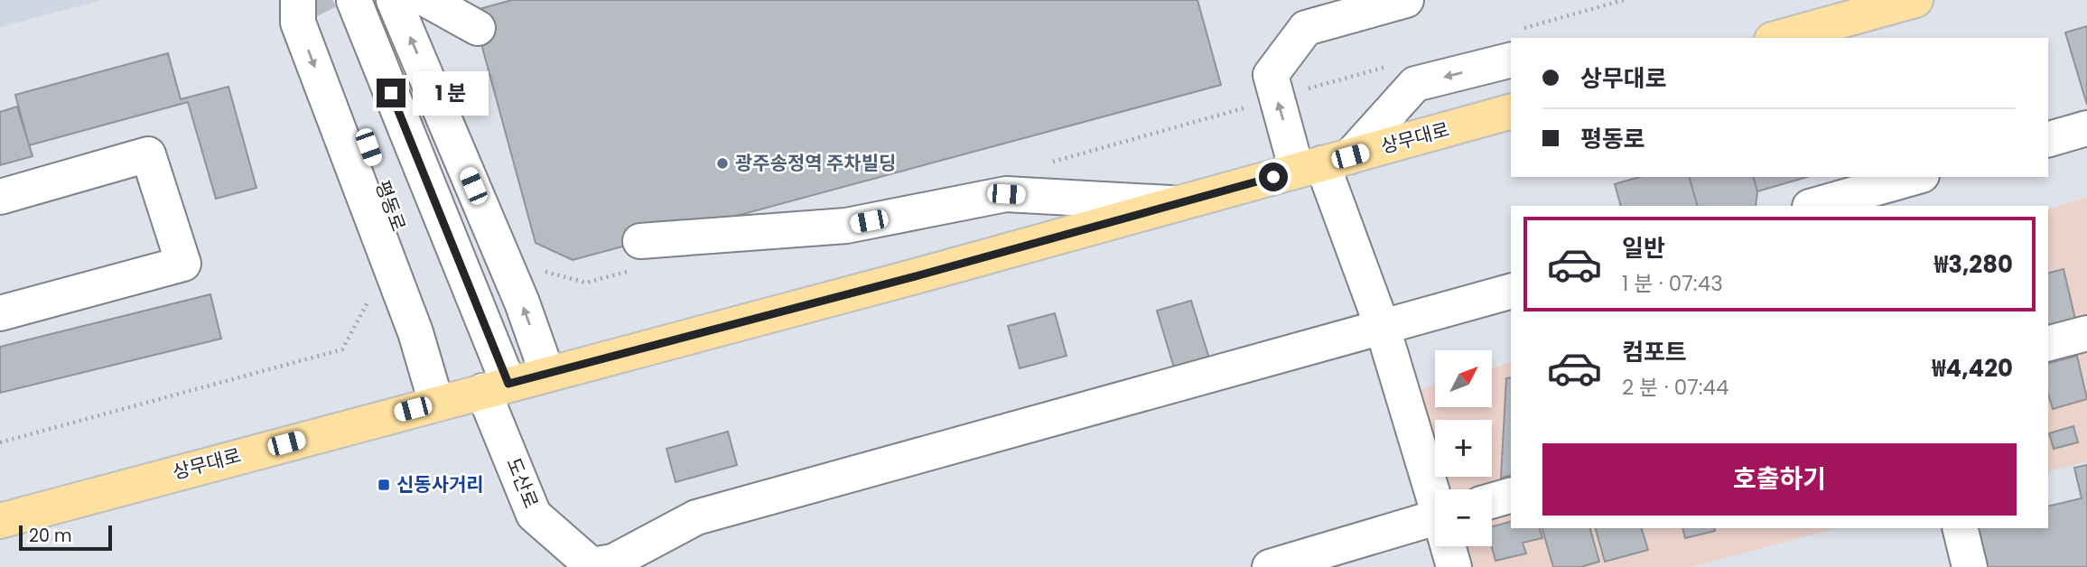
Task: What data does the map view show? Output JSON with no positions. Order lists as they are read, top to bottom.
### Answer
{
  "streets": {
    "main road": ["상무대로"],
    "street": ["평동로", "도산로"]
  },
  "crossings": [
    ["상무대로", "평동로"],
    ["상무대로", "도산로"],
    ["평동로", "도산로"]
  ],
  "places": {
    "other": ["광주송정역 주차빌딩"],
    "transit": ["신동사거리"]
  },
  "scale_bar": "20 m",
  "north": "top right",
  "page": {
    "banner": ["상무대로", "평동로"],
    "bubble": "1 분",
    "list": [
      {
        "name": "일반",
        "note": "1 분 · 07:43",
        "value": "₩3,280"
      },
      {
        "name": "컴포트",
        "note": "2 분 · 07:44",
        "value": "₩4,420"
      }
    ],
    "map_buttons": ["+", "−"],
    "buttons": "호출하기",
    "scale": "20 m"
  }
}
